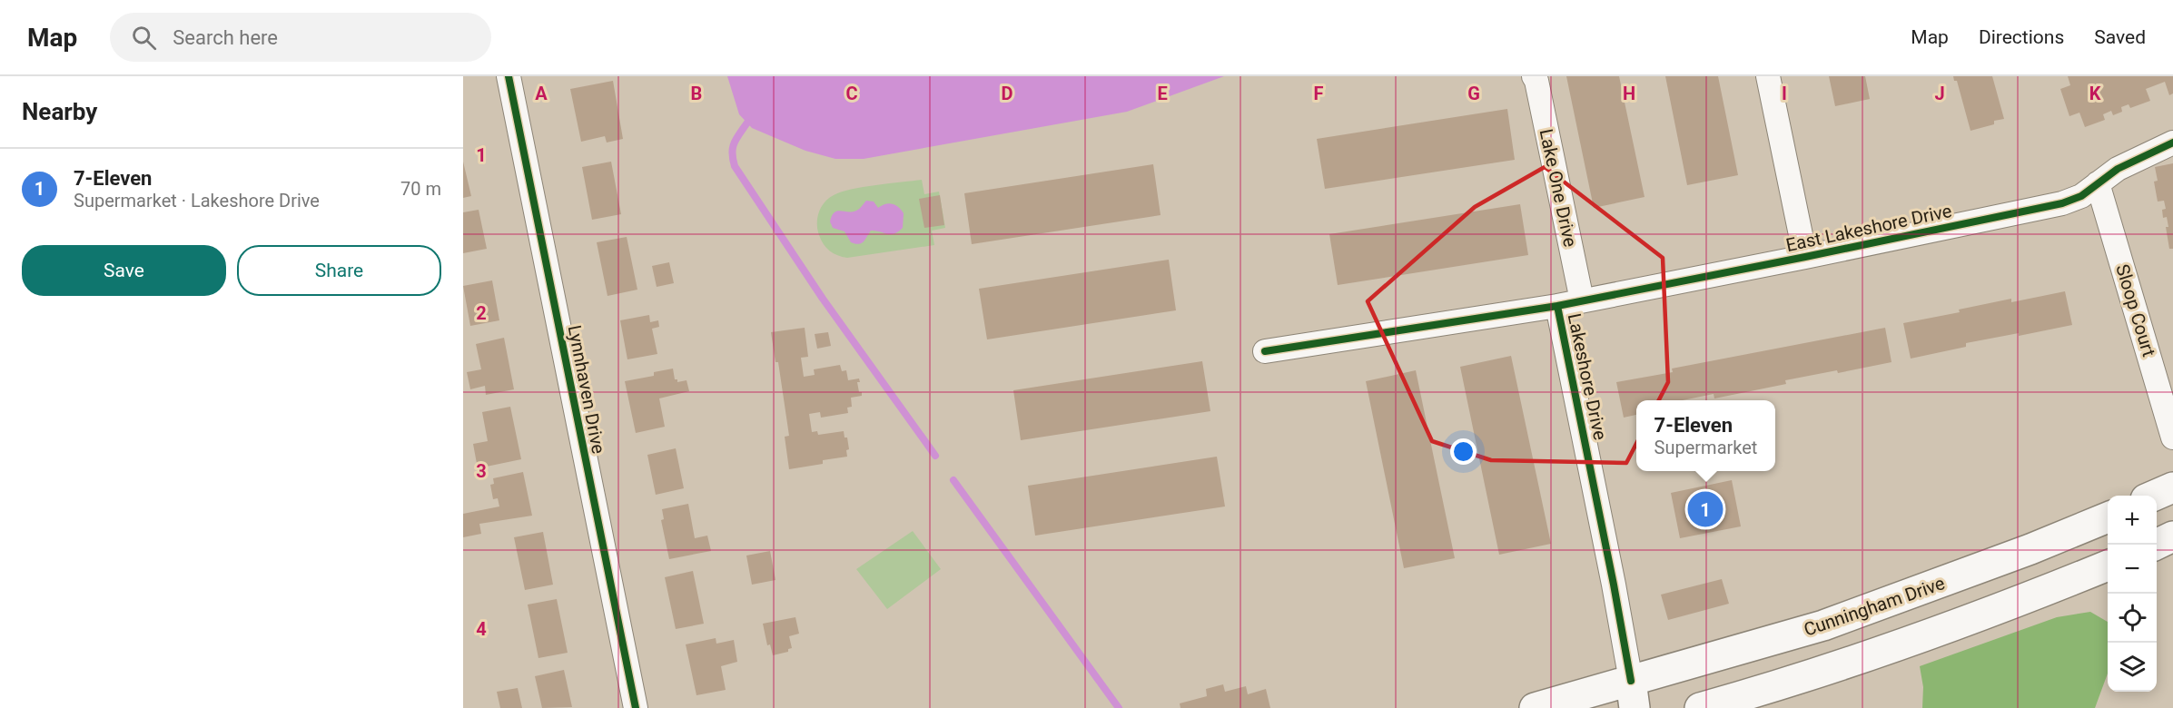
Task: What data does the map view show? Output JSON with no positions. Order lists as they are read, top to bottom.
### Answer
{
  "streets": {
    "main road": ["Cunningham Drive"],
    "street": [
      "Lake One Drive",
      "East Lakeshore Drive",
      "Sloop Court",
      "Lakeshore Drive",
      "Lynnhaven Drive"
    ]
  },
  "crossings": [
    ["Lake One Drive", "East Lakeshore Drive"],
    ["East Lakeshore Drive", "Sloop Court"],
    ["East Lakeshore Drive", "Lakeshore Drive"],
    ["Lakeshore Drive", "Cunningham Drive"]
  ],
  "page": {
    "header": "Map",
    "search": "Search here",
    "nav": ["Map", "Directions", "Saved"],
    "heading": "Nearby",
    "list": [
      {
        "mark": "1",
        "name": "7-Eleven",
        "note": "Supermarket · Lakeshore Drive",
        "value": "70 m"
      }
    ],
    "buttons": ["Save", "Share"],
    "popup": ["7-Eleven", "Supermarket"],
    "pins": "1",
    "map_buttons": ["+", "−"]
  },
  "grid": {
    "columns": [
      "A",
      "B",
      "C",
      "D",
      "E",
      "F",
      "G",
      "H",
      "I",
      "J",
      "K"
    ],
    "rows": [
      "1",
      "2",
      "3",
      "4"
    ]
  }
}
